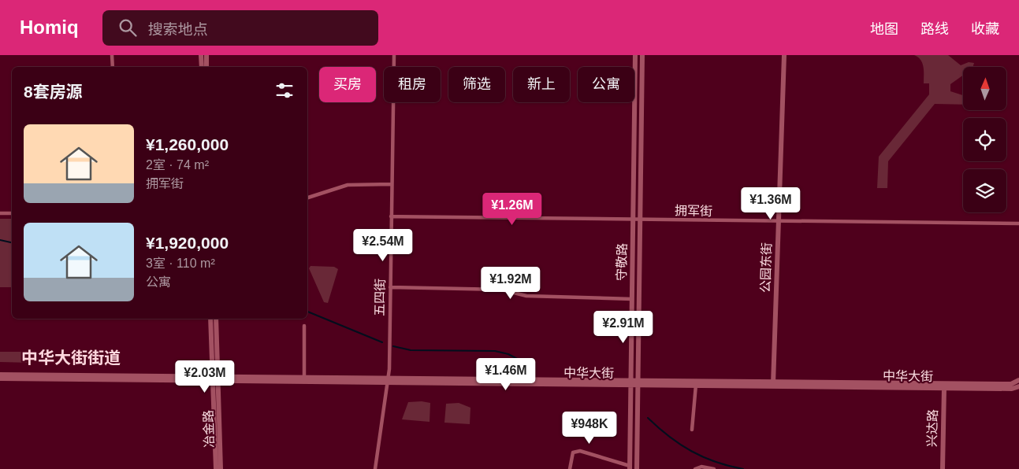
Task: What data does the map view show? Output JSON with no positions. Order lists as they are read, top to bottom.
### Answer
{
  "streets": {
    "street": [
      "拥军街",
      "守敬路",
      "公园东街",
      "五四街",
      "中华大街",
      "兴达路",
      "冶金路"
    ]
  },
  "crossings": [
    ["拥军街", "守敬路"],
    ["拥军街", "公园东街"],
    ["拥军街", "五四街"],
    ["守敬路", "中华大街"],
    ["公园东街", "中华大街"],
    ["五四街", "中华大街"],
    ["中华大街", "兴达路"],
    ["中华大街", "冶金路"]
  ],
  "districts": ["中华大街街道"],
  "north": "top",
  "page": {
    "header": "Homiq",
    "search": "搜索地点",
    "nav": ["地图", "路线", "收藏"],
    "chip": [
      "买房",
      "租房",
      "筛选",
      "新上",
      "公寓"
    ],
    "heading": "8套房源",
    "list": [
      {
        "name": "¥1,260,000",
        "note": "2室 · 74 m² · 拥军街"
      },
      {
        "name": "¥1,920,000",
        "note": "3室 · 110 m² · 公寓"
      }
    ],
    "price": [
      "¥1.36M",
      "¥1.26M",
      "¥2.54M",
      "¥1.92M",
      "¥2.91M",
      "¥1.46M",
      "¥2.03M",
      "¥948K"
    ]
  }
}
